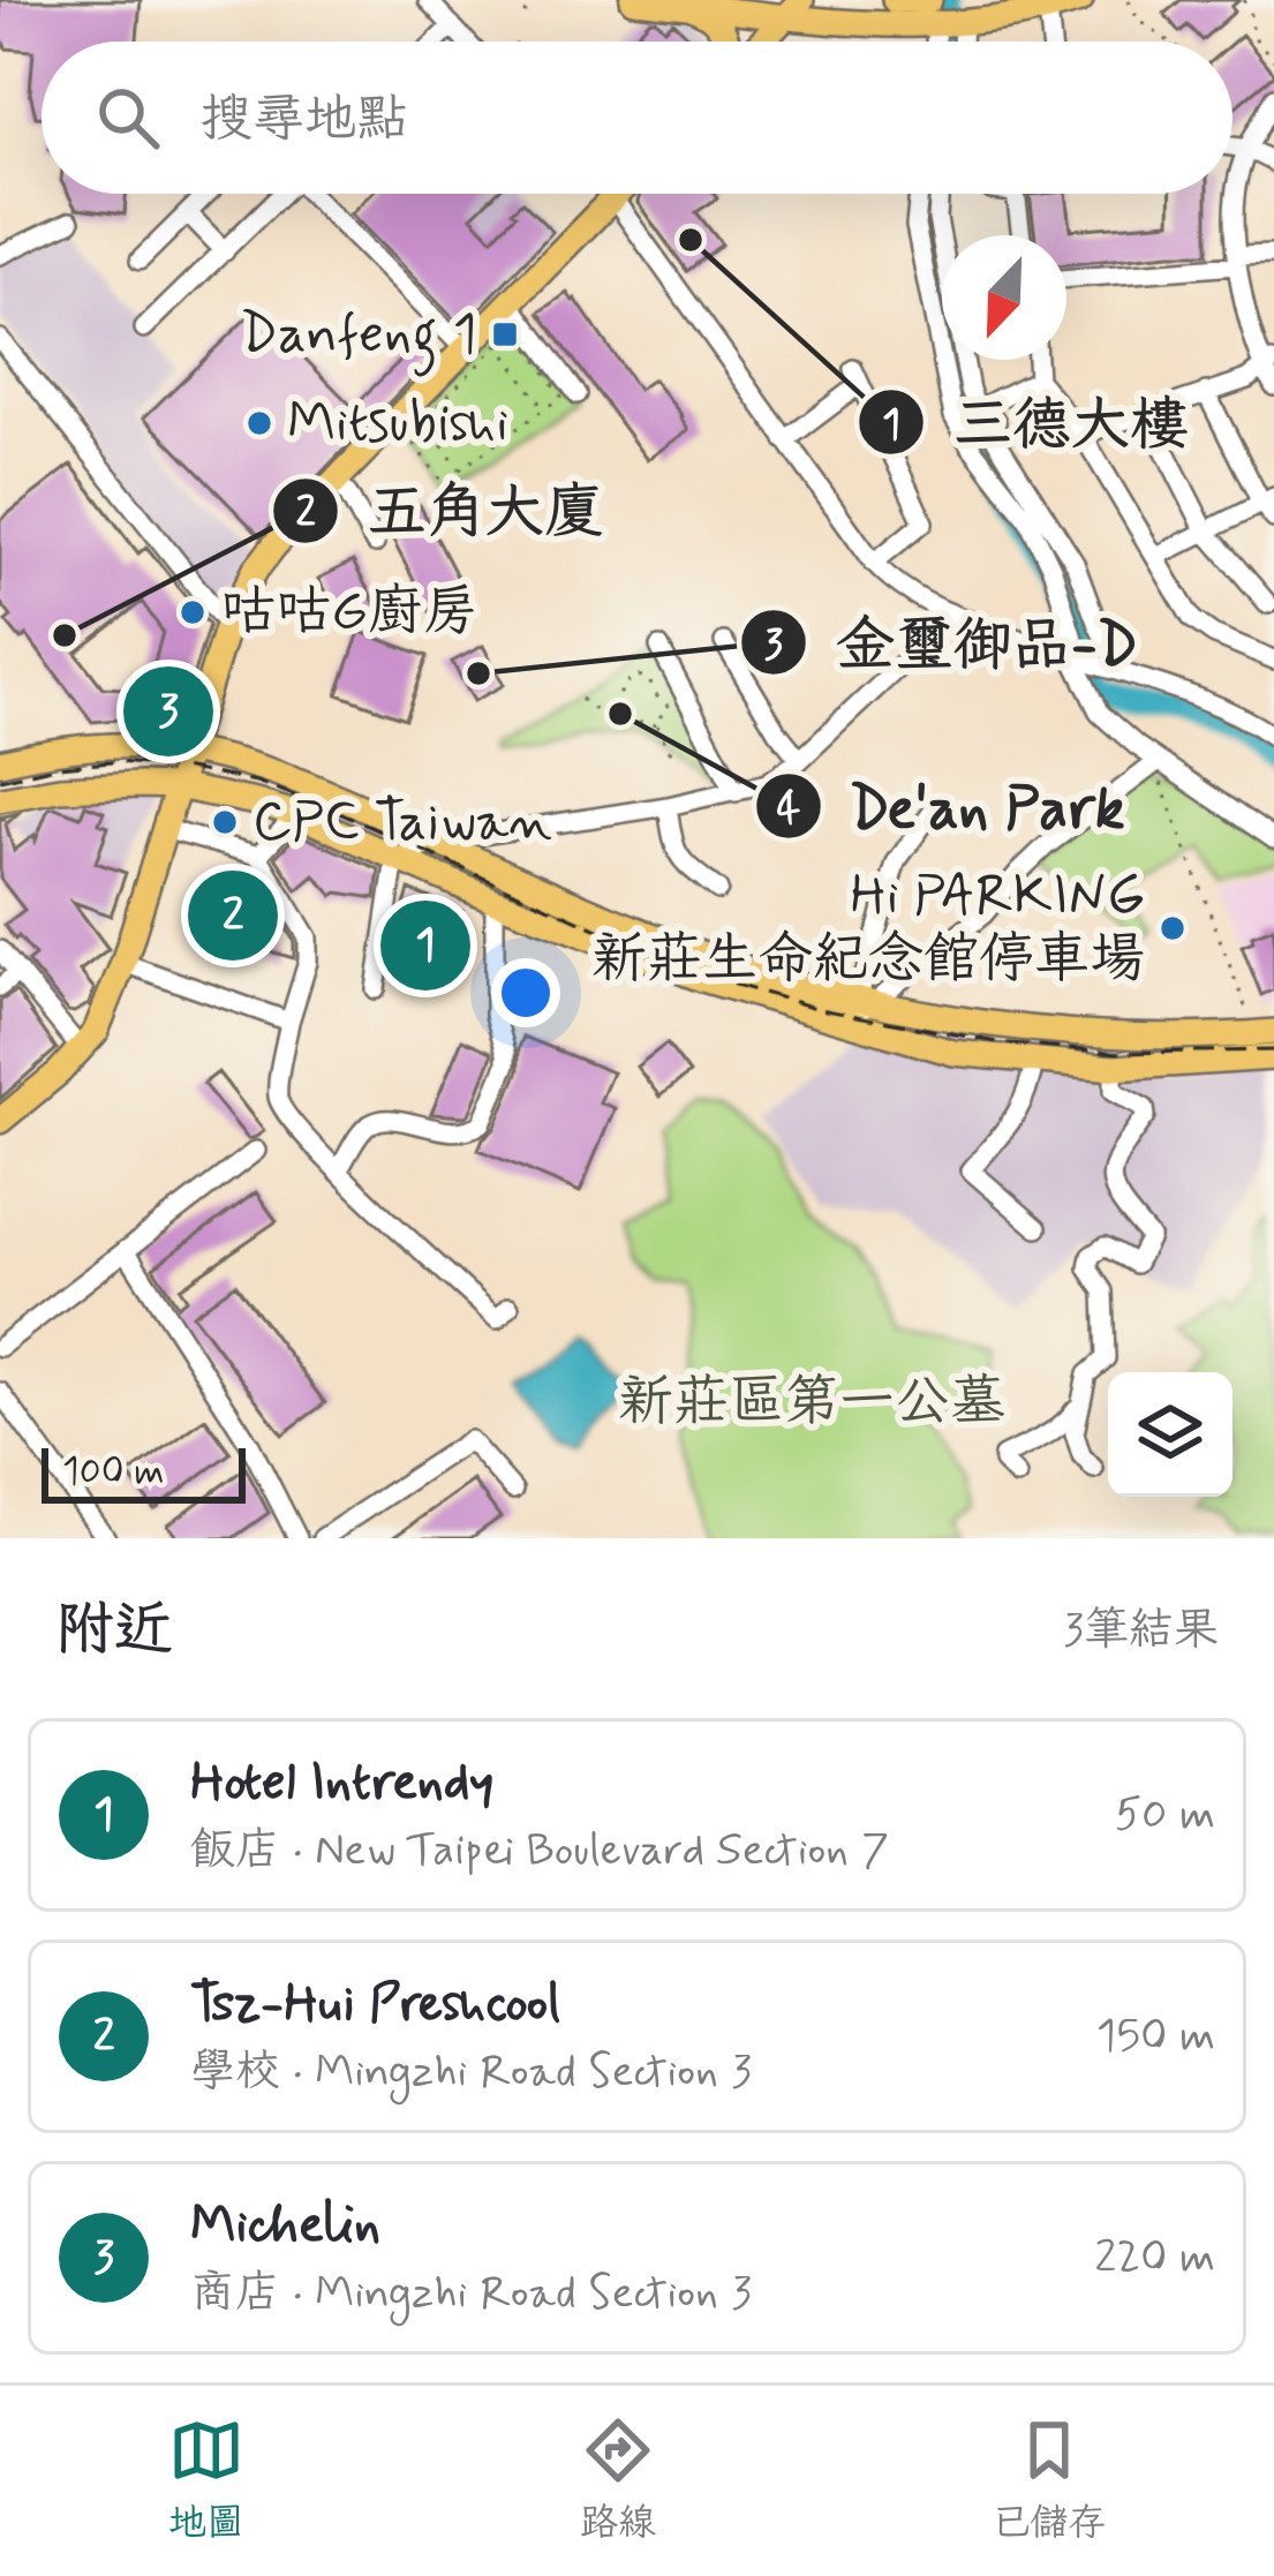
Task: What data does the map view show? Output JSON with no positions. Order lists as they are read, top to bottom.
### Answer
{
  "parks": ["新莊區第一公墓"],
  "places": {
    "other": [
      "三德大樓",
      "Mitsubishi",
      "咕咕G廚房",
      "五角大廈",
      "金璽御品-D",
      "De'an Park",
      "CPC Taiwan",
      "Hi PARKING 新莊生命紀念館停車場"
    ],
    "transit": ["Danfeng 1"]
  },
  "scale_bar": "100 m",
  "north": "bottom left",
  "page": {
    "search": "搜尋地點",
    "pins": ["3", "2", "1"],
    "scale": "100 m",
    "heading": ["附近", "3筆結果"],
    "list": [
      {
        "mark": "1",
        "name": "Hotel Intrendy",
        "note": "飯店 · New Taipei Boulevard Section 7",
        "value": "50 m"
      },
      {
        "mark": "2",
        "name": "Tsz-Hui Preshcool",
        "note": "學校 · Mingzhi Road Section 3",
        "value": "150 m"
      },
      {
        "mark": "3",
        "name": "Michelin",
        "note": "商店 · Mingzhi Road Section 3",
        "value": "220 m"
      }
    ],
    "nav": ["地圖", "路線", "已儲存"]
  }
}
